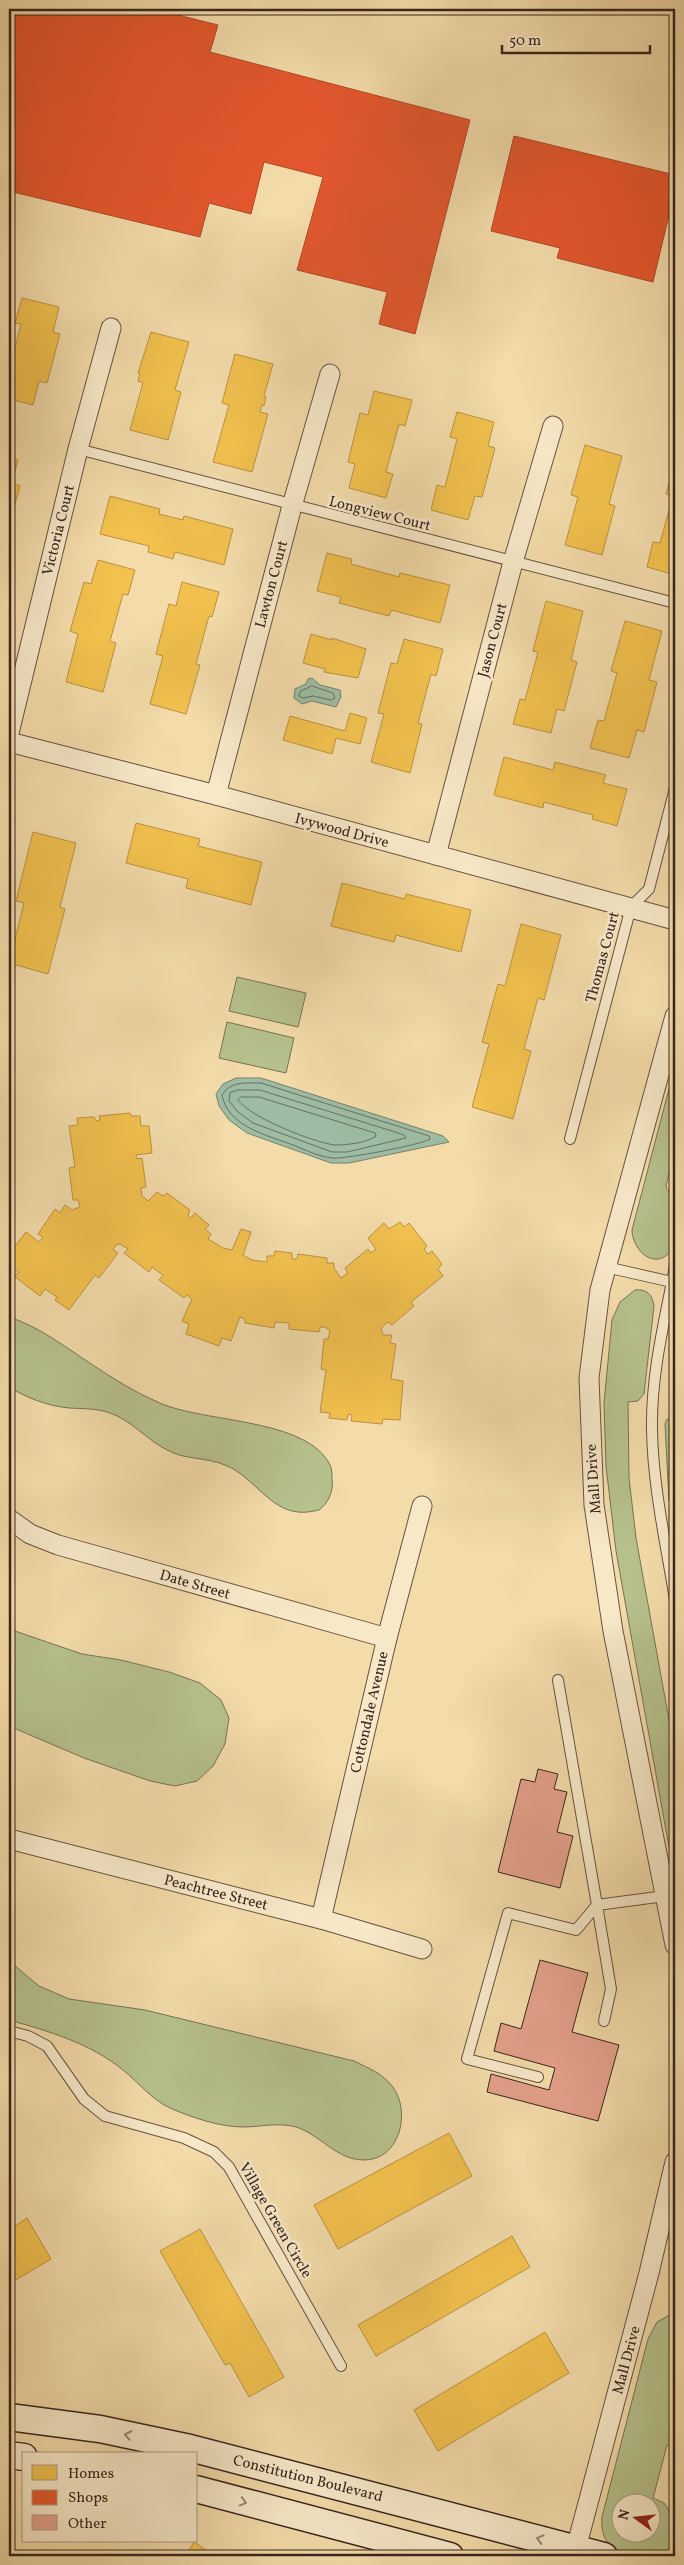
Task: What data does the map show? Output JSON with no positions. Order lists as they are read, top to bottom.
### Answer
{
  "streets": {
    "street": [
      "Victoria Court",
      "Lawton Court",
      "Jason Court",
      "Ivywood Drive",
      "Mall Drive",
      "Date Street",
      "Cottondale Avenue",
      "Peachtree Street",
      "Constitution Boulevard"
    ],
    "lane": ["Longview Court", "Thomas Court", "Village Green Circle"]
  },
  "crossings": [
    ["Longview Court", "Victoria Court"],
    ["Longview Court", "Lawton Court"],
    ["Longview Court", "Jason Court"],
    ["Lawton Court", "Ivywood Drive"],
    ["Jason Court", "Ivywood Drive"],
    ["Ivywood Drive", "Thomas Court"],
    ["Mall Drive", "Constitution Boulevard"],
    ["Date Street", "Cottondale Avenue"],
    ["Cottondale Avenue", "Peachtree Street"]
  ],
  "legend": ["Homes", "Shops", "Other"],
  "scale_bar": "50 m",
  "north": "left"
}
